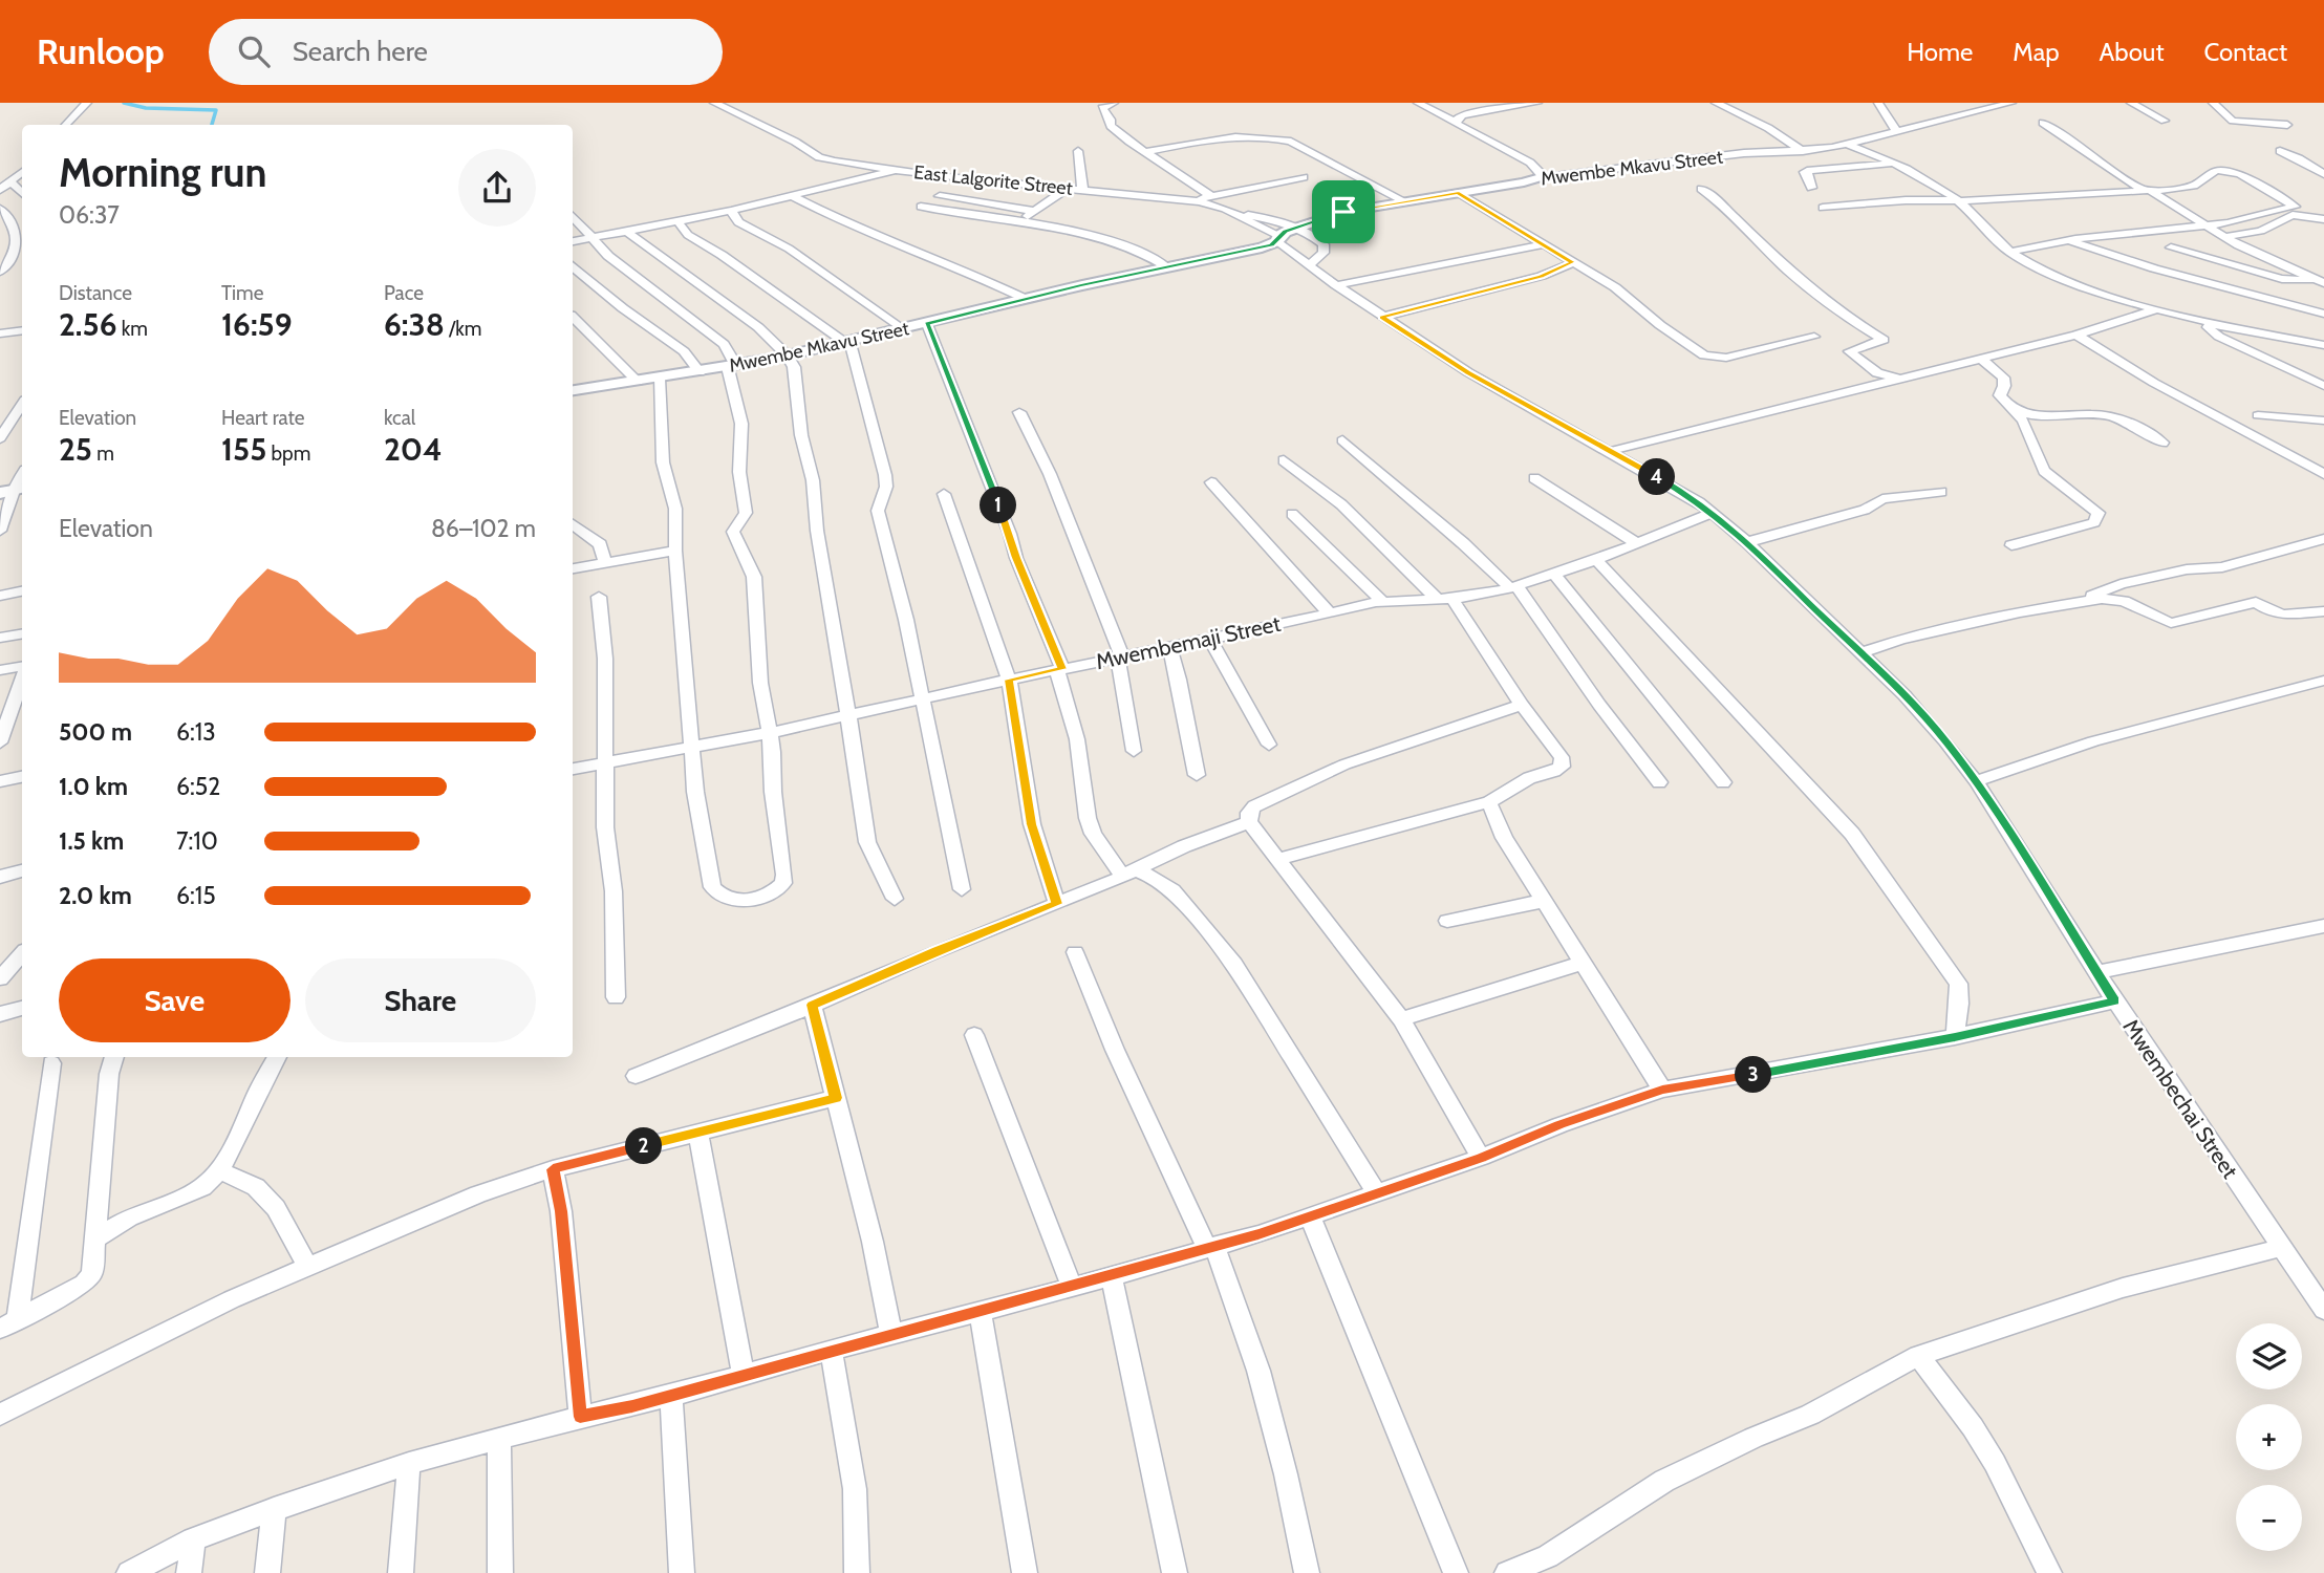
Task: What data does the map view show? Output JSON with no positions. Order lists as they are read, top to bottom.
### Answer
{
  "streets": {
    "street": [
      "Mwembe Mkavu Street",
      "East Lalgorite Street",
      "Mwembemaji Street",
      "Mwembechai Street"
    ]
  },
  "crossings": [
    ["Mwembe Mkavu Street", "East Lalgorite Street"],
    ["Mwembe Mkavu Street", "Mwembechai Street"],
    ["East Lalgorite Street", "Mwembechai Street"],
    ["Mwembemaji Street", "Mwembechai Street"]
  ],
  "page": {
    "header": "Runloop",
    "search": "Search here",
    "nav": [
      "Home",
      "Map",
      "About",
      "Contact"
    ],
    "heading": ["Morning run", "06:37"],
    "stats": [
      ["Distance", "2.56 km"],
      ["Time", "16:59"],
      ["Pace", "6:38 /km"],
      ["Elevation", "25 m"],
      ["Heart rate", "155 bpm"],
      ["kcal", "204"]
    ],
    "pins": [
      "4",
      "1",
      "3",
      "2"
    ],
    "chart": ["Elevation", "86–102 m"],
    "list": [
      {
        "name": "500 m",
        "note": "6:13"
      },
      {
        "name": "1.0 km",
        "note": "6:52"
      },
      {
        "name": "1.5 km",
        "note": "7:10"
      },
      {
        "name": "2.0 km",
        "note": "6:15"
      }
    ],
    "buttons": ["Save", "Share"],
    "map_buttons": ["+", "−"]
  }
}
